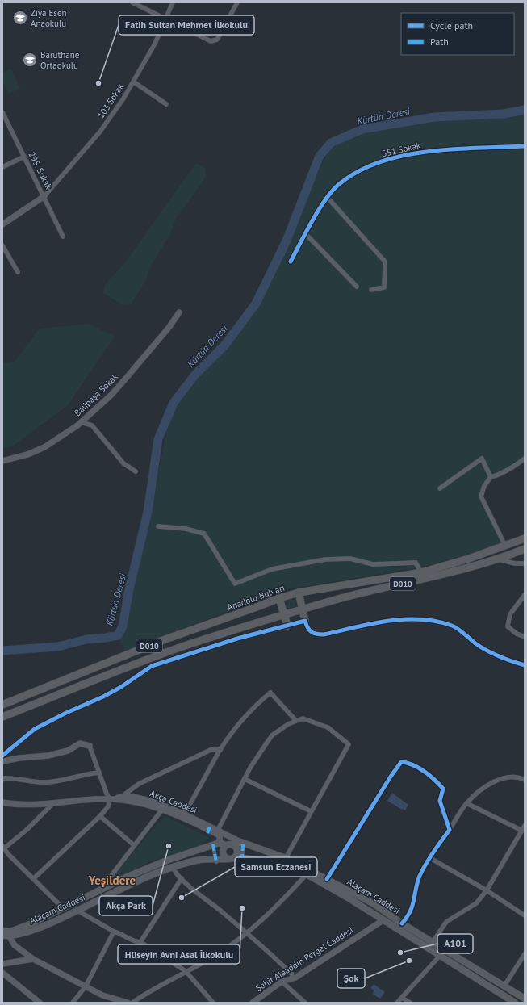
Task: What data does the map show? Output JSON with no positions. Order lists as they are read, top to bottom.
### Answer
{
  "streets": {
    "highway": ["D010", "Anadolu Bulvarı"],
    "main road": ["Alaçam Caddesi"],
    "street": [
      "103 Sokak",
      "551 Sokak",
      "295. Sokak",
      "Balipaşa Sokak",
      "Akça Caddesi",
      "Şehit Alaaddin Pergel Caddesi"
    ]
  },
  "crossings": [
    ["103 Sokak", "295. Sokak"],
    ["Akça Caddesi", "Alaçam Caddesi"],
    ["Alaçam Caddesi", "Şehit Alaaddin Pergel Caddesi"]
  ],
  "districts": ["Yeşildere"],
  "water": ["Kürtün Deresi"],
  "places": {
    "school or university": ["Ziya Esen Anaokulu", "Baruthane Ortaokulu"],
    "other": [
      "Fatih Sultan Mehmet İlkokulu",
      "Akça Park",
      "Samsun Eczanesi",
      "Hüseyin Avni Asal İlkokulu",
      "A101",
      "Şok"
    ]
  },
  "legend": ["Cycle path", "Path"]
}
